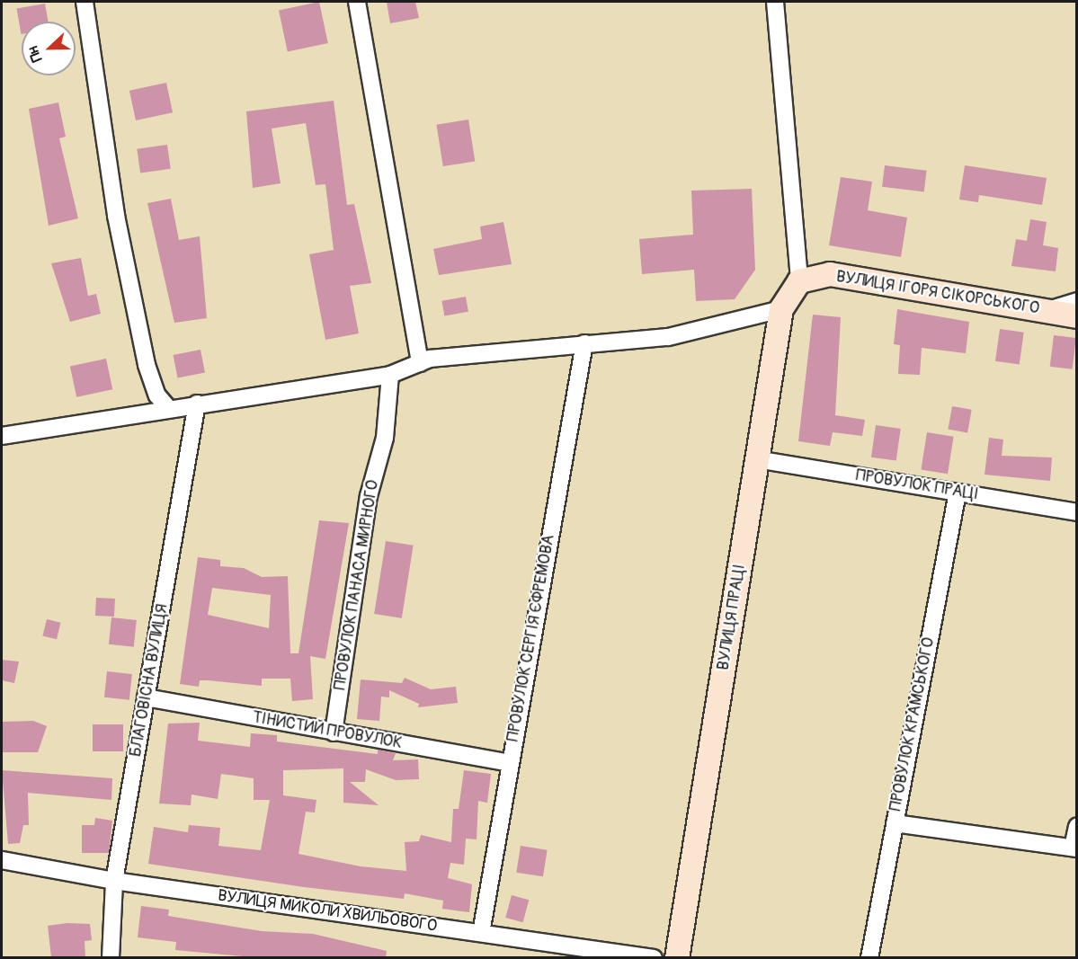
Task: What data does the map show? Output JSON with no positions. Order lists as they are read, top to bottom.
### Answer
{
  "streets": {
    "main road": ["ВУЛИЦЯ ІГОРЯ СІКОРСЬКОГО", "ВУЛИЦЯ ПРАЦІ"],
    "street": [
      "ПРОВУЛОК ПРАЦІ",
      "ПРОВУЛОК ПАНАСА МИРНОГО",
      "ПРОВУЛОК СЕРГІЯ ЄФРЕМОВА",
      "БЛАГОВІСНА ВУЛИЦЯ",
      "ПРОВУЛОК КРАМСЬКОГО",
      "ТІНИСТИЙ ПРОВУЛОК",
      "ВУЛИЦЯ МИКОЛИ ХВИЛЬОВОГО"
    ]
  },
  "crossings": [
    ["ВУЛИЦЯ ІГОРЯ СІКОРСЬКОГО", "ВУЛИЦЯ ПРАЦІ"],
    ["ПРОВУЛОК ПРАЦІ", "ВУЛИЦЯ ПРАЦІ"],
    ["ПРОВУЛОК ПРАЦІ", "ПРОВУЛОК КРАМСЬКОГО"],
    ["ПРОВУЛОК ПАНАСА МИРНОГО", "ТІНИСТИЙ ПРОВУЛОК"],
    ["ПРОВУЛОК СЕРГІЯ ЄФРЕМОВА", "ТІНИСТИЙ ПРОВУЛОК"],
    ["ПРОВУЛОК СЕРГІЯ ЄФРЕМОВА", "ВУЛИЦЯ МИКОЛИ ХВИЛЬОВОГО"],
    ["БЛАГОВІСНА ВУЛИЦЯ", "ТІНИСТИЙ ПРОВУЛОК"],
    ["БЛАГОВІСНА ВУЛИЦЯ", "ВУЛИЦЯ МИКОЛИ ХВИЛЬОВОГО"]
  ],
  "north": "left"
}
